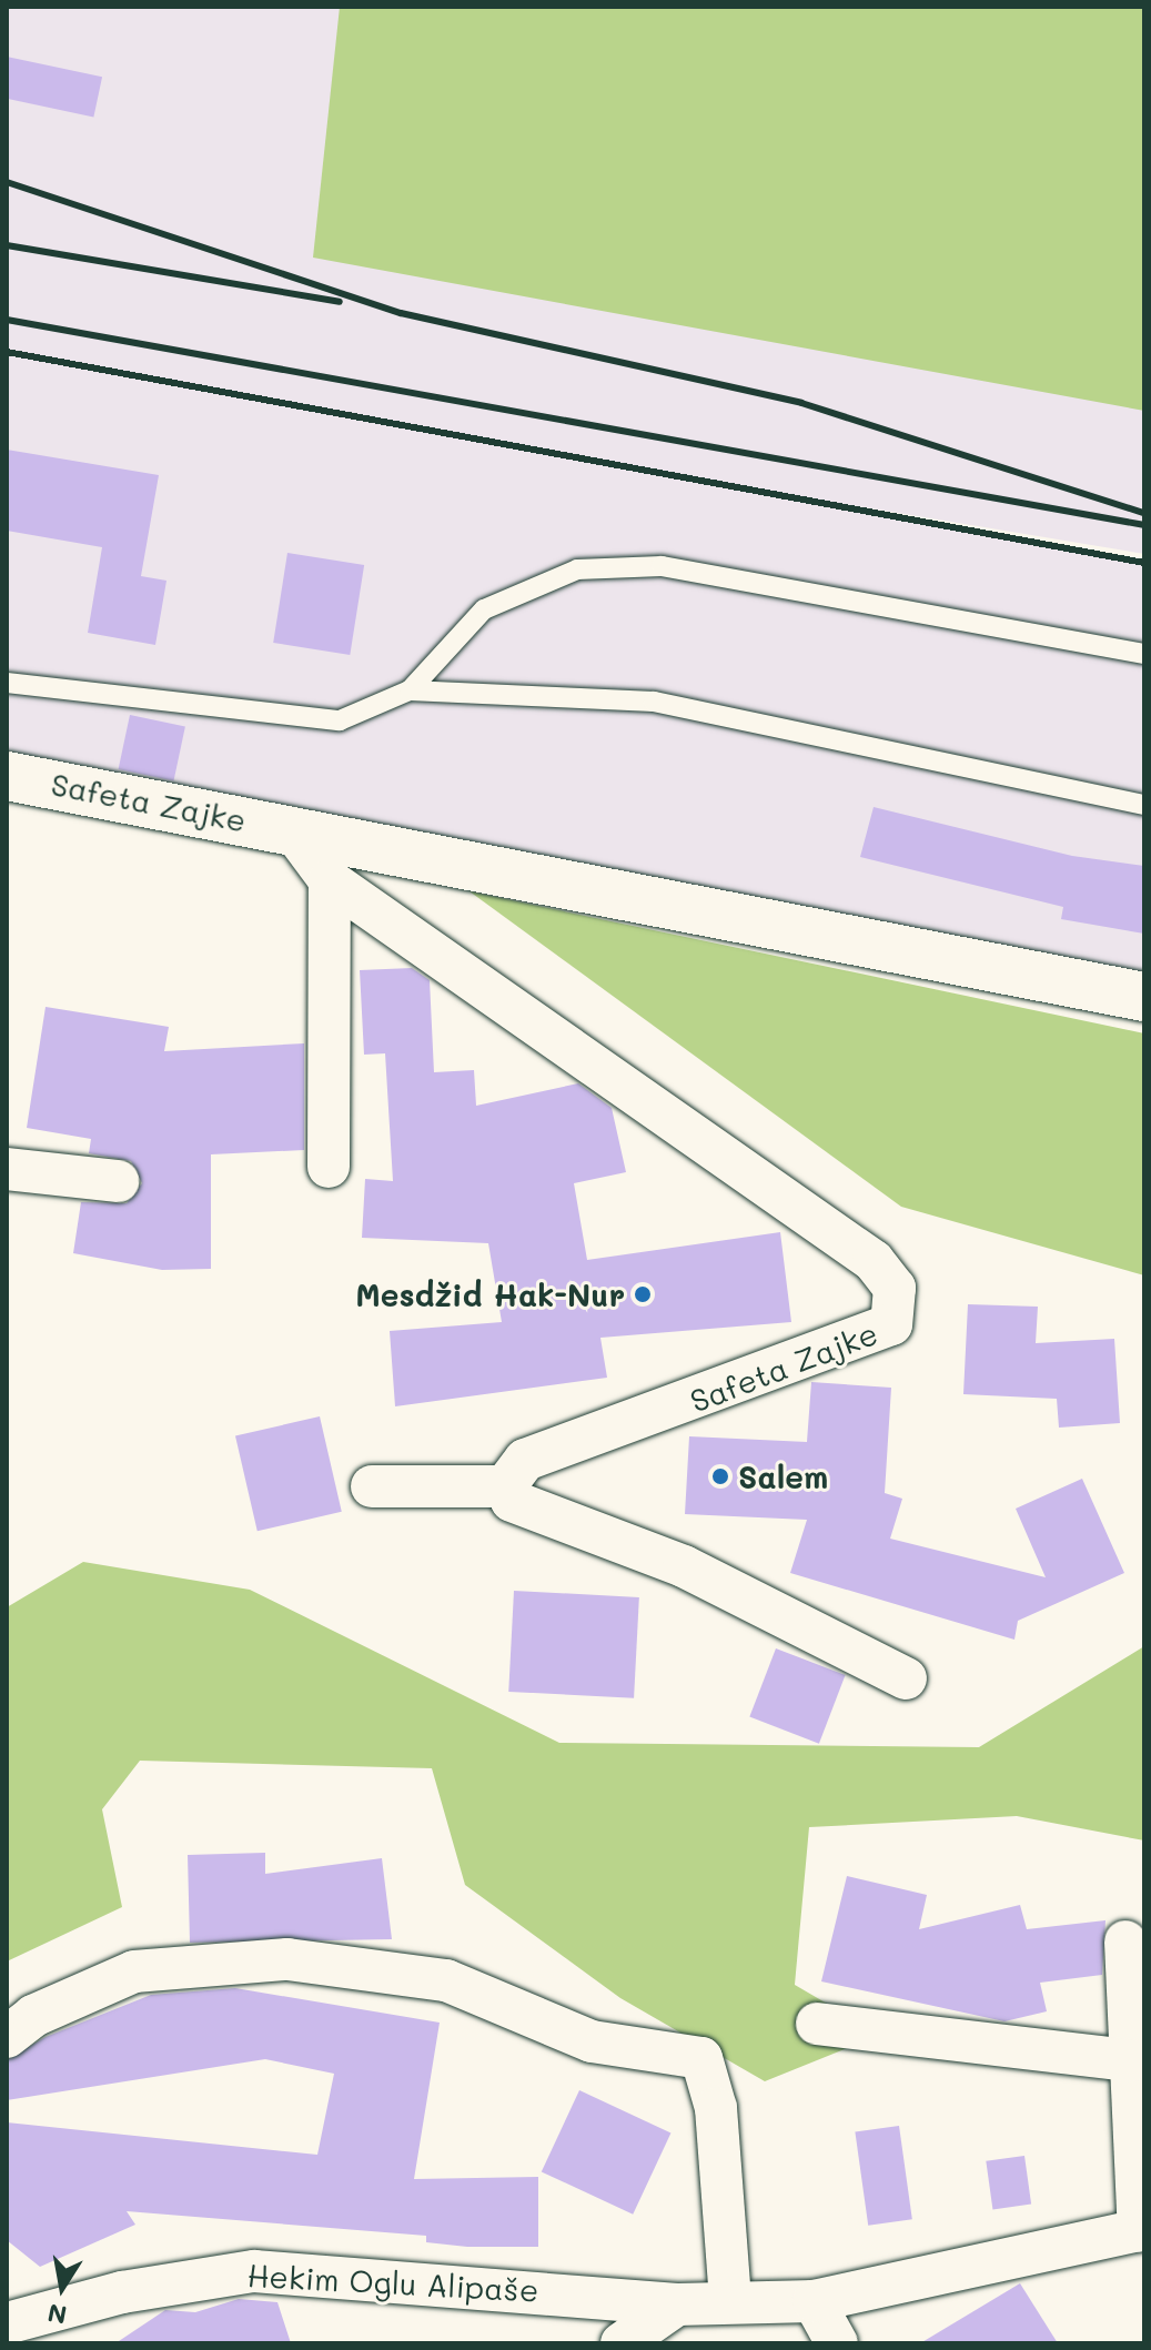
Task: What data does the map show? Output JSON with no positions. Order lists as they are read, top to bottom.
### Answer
{
  "streets": {
    "main road": ["Safeta Zajke"],
    "street": ["Hekim Oglu Alipaše"]
  },
  "places": ["Mesdžid Hak-Nur", "Salem"],
  "north": "bottom"
}
